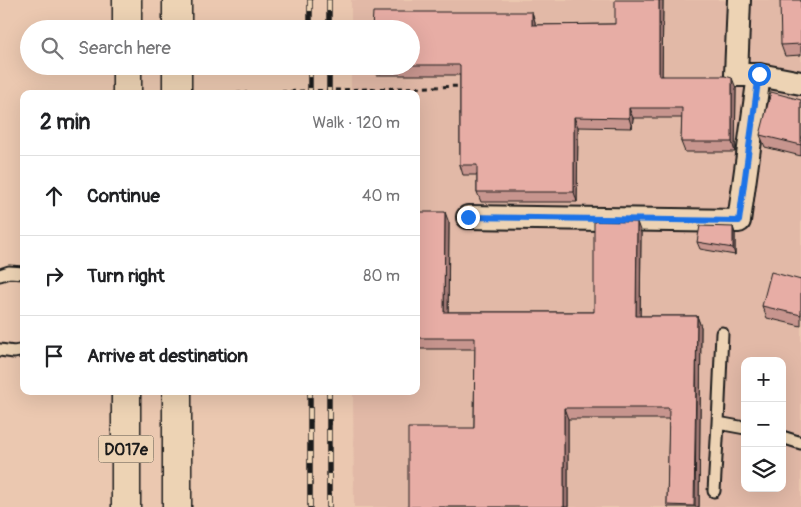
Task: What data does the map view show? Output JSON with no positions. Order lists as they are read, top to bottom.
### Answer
{
  "streets": {
    "main road": ["D017e"]
  },
  "page": {
    "search": "Search here",
    "heading": ["2 min", "Walk · 120 m"],
    "list": [
      ["Continue", "40 m"],
      ["Turn right", "80 m"],
      "Arrive at destination"
    ],
    "map_buttons": ["+", "−"]
  }
}
